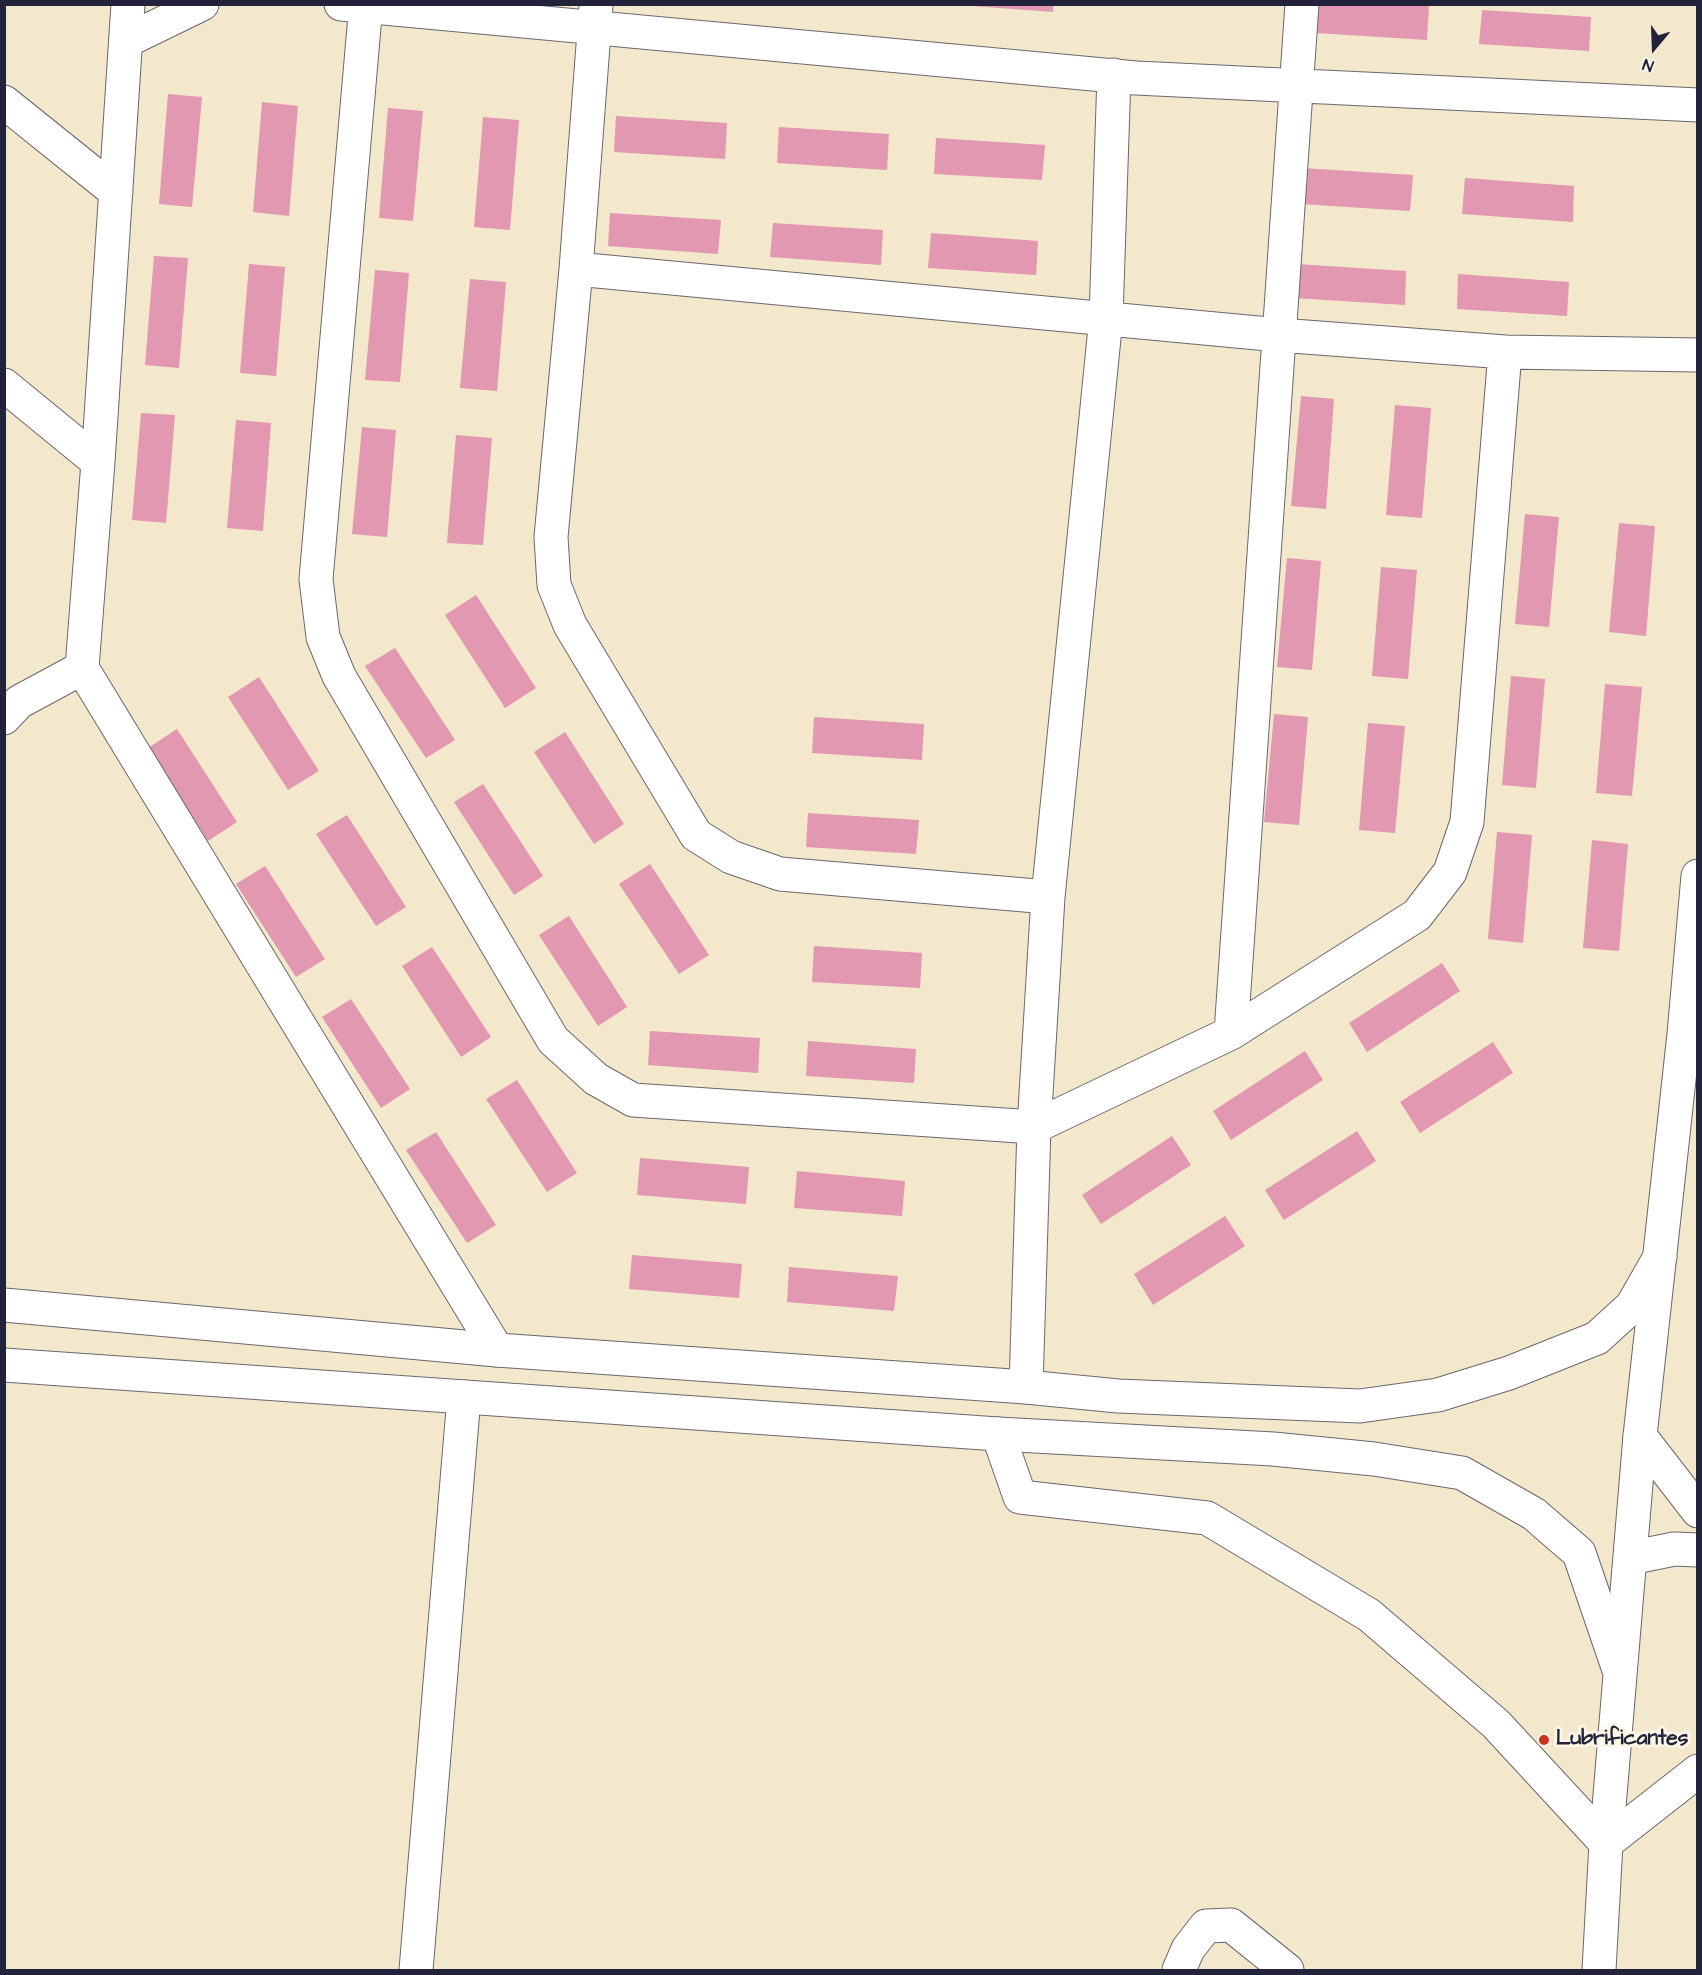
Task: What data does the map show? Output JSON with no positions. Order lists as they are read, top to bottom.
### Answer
{
  "places": ["Lubrificantes"],
  "north": "bottom"
}
